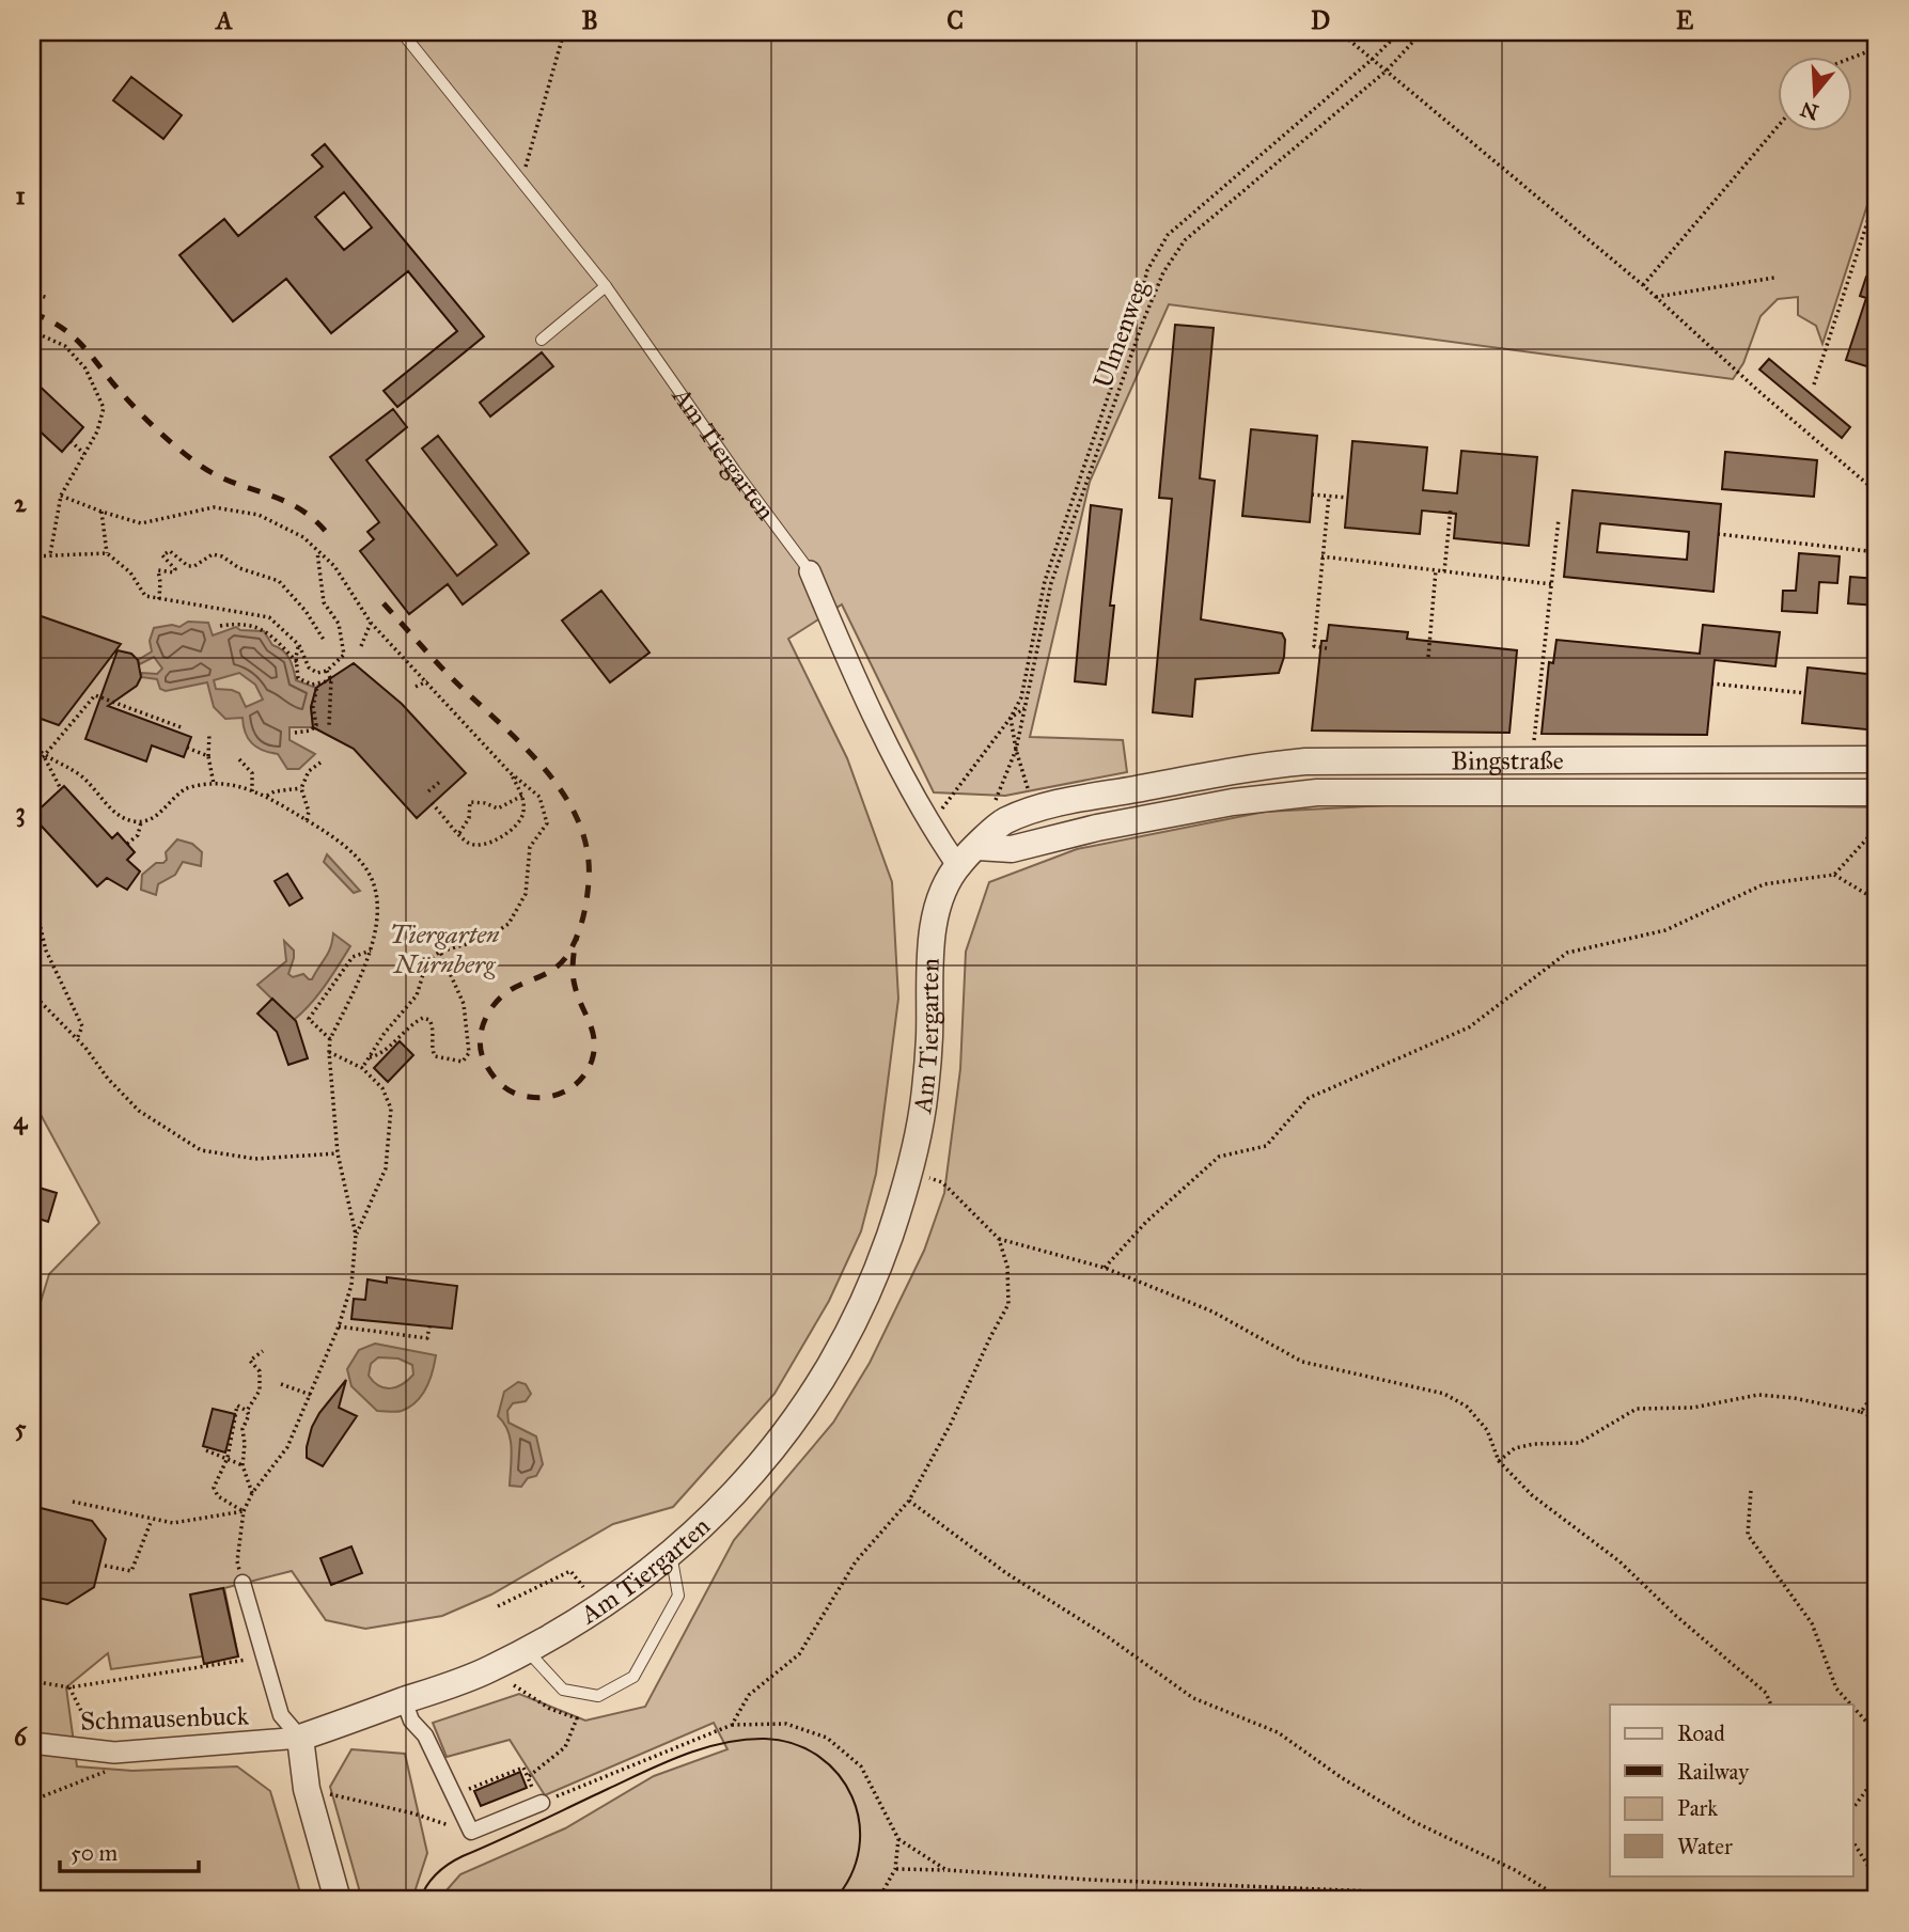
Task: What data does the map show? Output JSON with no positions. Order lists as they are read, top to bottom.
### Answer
{
  "streets": {
    "street": ["Am Tiergarten", "Bingstraße", "Schmausenbuck"],
    "path": ["Ulmenweg"]
  },
  "crossings": [
    ["Ulmenweg", "Bingstraße"],
    ["Am Tiergarten", "Bingstraße"],
    ["Am Tiergarten", "Schmausenbuck"]
  ],
  "parks": ["Tiergarten Nürnberg"],
  "legend": [
    "Road",
    "Railway",
    "Park",
    "Water"
  ],
  "scale_bar": "50 m",
  "north": "bottom",
  "grid": {
    "columns": [
      "A",
      "B",
      "C",
      "D",
      "E"
    ],
    "rows": [
      "1",
      "2",
      "3",
      "4",
      "5",
      "6"
    ]
  }
}
